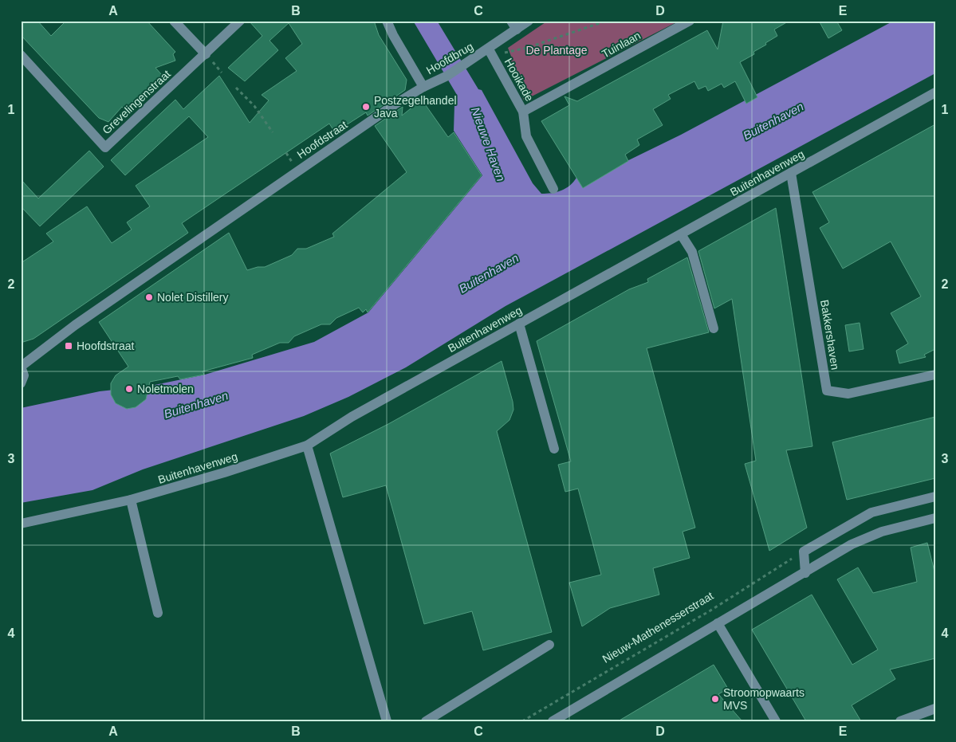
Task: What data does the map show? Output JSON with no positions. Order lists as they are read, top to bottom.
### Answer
{
  "streets": {
    "street": [
      "Tuinlaan",
      "Hoofdbrug",
      "Hooikade",
      "Grevelingenstraat",
      "Hoofdstraat",
      "Buitenhavenweg",
      "Bakkershaven"
    ],
    "path": ["Nieuw-Mathenesserstraat"]
  },
  "crossings": [
    ["Tuinlaan", "Hooikade"],
    ["Hoofdbrug", "Hooikade"],
    ["Hoofdbrug", "Hoofdstraat"],
    ["Buitenhavenweg", "Bakkershaven"]
  ],
  "water": ["Buitenhaven", "Nieuwe Haven"],
  "parks": ["De Plantage"],
  "places": {
    "other": [
      "Postzegelhandel Java",
      "Nolet Distillery",
      "Noletmolen",
      "Stroomopwaarts MVS"
    ],
    "transit": ["Hoofdstraat"]
  },
  "grid": {
    "columns": [
      "A",
      "B",
      "C",
      "D",
      "E"
    ],
    "rows": [
      "1",
      "2",
      "3",
      "4"
    ]
  }
}
